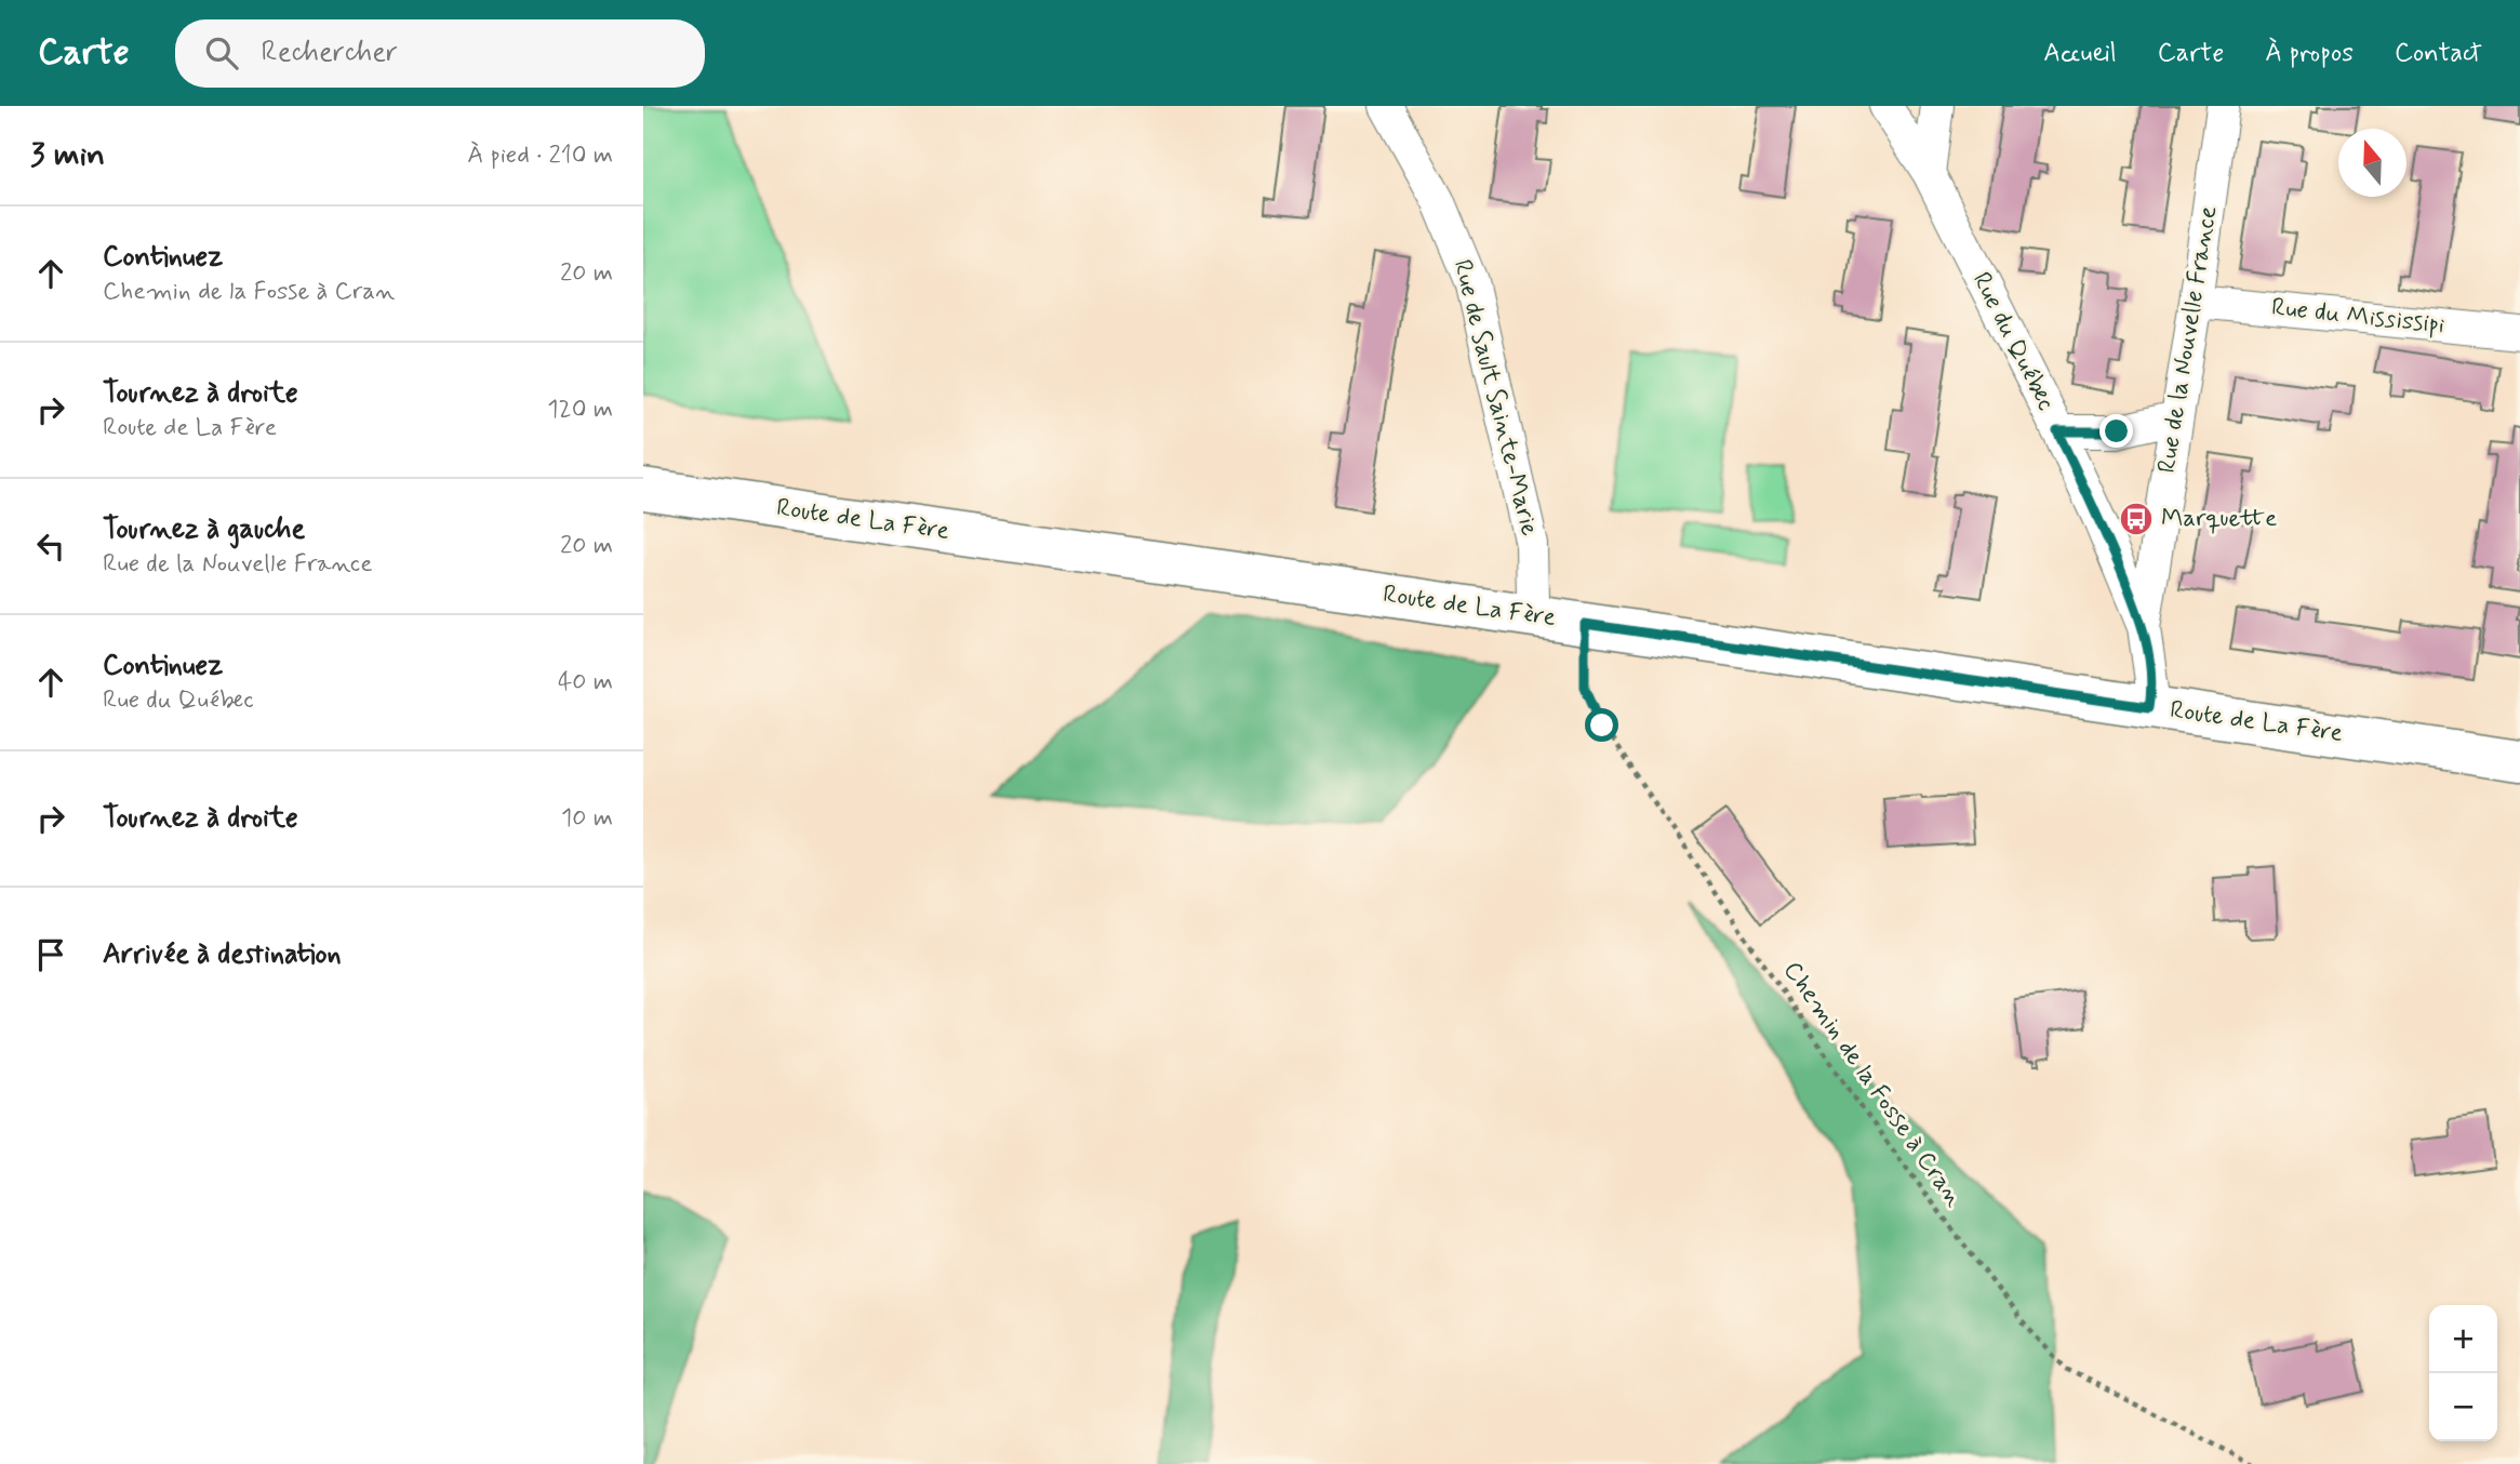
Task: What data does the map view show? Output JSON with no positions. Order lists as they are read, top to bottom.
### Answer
{
  "streets": {
    "main road": ["Route de La Fère"],
    "street": [
      "Rue du Mississipi",
      "Rue de la Nouvelle France",
      "Rue du Québec",
      "Rue de Sault Sainte-Marie"
    ],
    "path": ["Chemin de la Fosse à Cran"]
  },
  "crossings": [
    ["Rue du Mississipi", "Rue de la Nouvelle France"],
    ["Rue de la Nouvelle France", "Rue du Québec"],
    ["Rue de la Nouvelle France", "Route de La Fère"],
    ["Rue de Sault Sainte-Marie", "Route de La Fère"],
    ["Route de La Fère", "Chemin de la Fosse à Cran"]
  ],
  "places": {
    "bus stop": ["Marquette"]
  },
  "north": "top",
  "page": {
    "header": "Carte",
    "search": "Rechercher",
    "nav": [
      "Accueil",
      "Carte",
      "À propos",
      "Contact"
    ],
    "heading": ["3 min", "À pied · 210 m"],
    "list": [
      ["Continuez", "Chemin de la Fosse à Cran", "20 m"],
      ["Tournez à droite", "Route de La Fère", "120 m"],
      ["Tournez à gauche", "Rue de la Nouvelle France", "20 m"],
      ["Continuez", "Rue du Québec", "40 m"],
      ["Tournez à droite", "10 m"],
      "Arrivée à destination"
    ],
    "map_buttons": ["+", "−"]
  }
}
